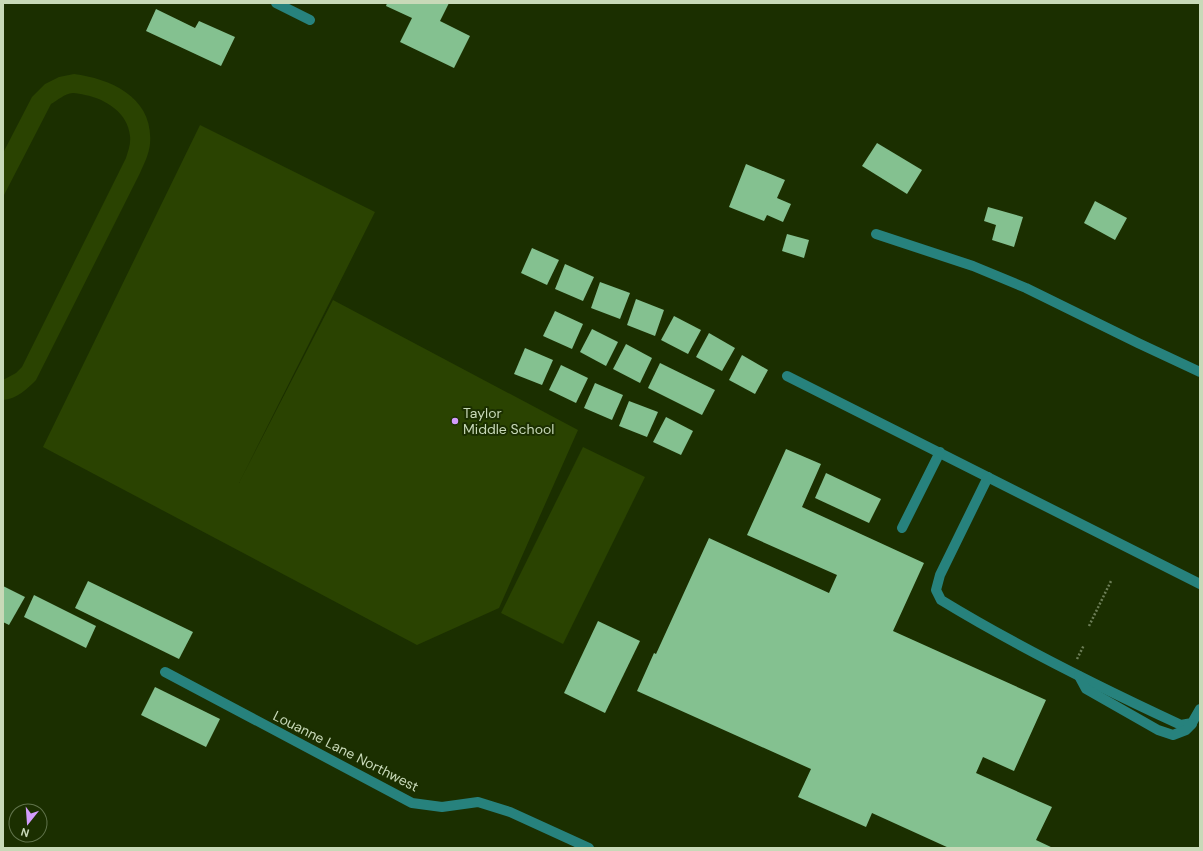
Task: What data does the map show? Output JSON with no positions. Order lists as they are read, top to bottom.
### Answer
{
  "streets": {
    "street": ["Louanne Lane Northwest"]
  },
  "places": ["Taylor Middle School"],
  "north": "bottom"
}
